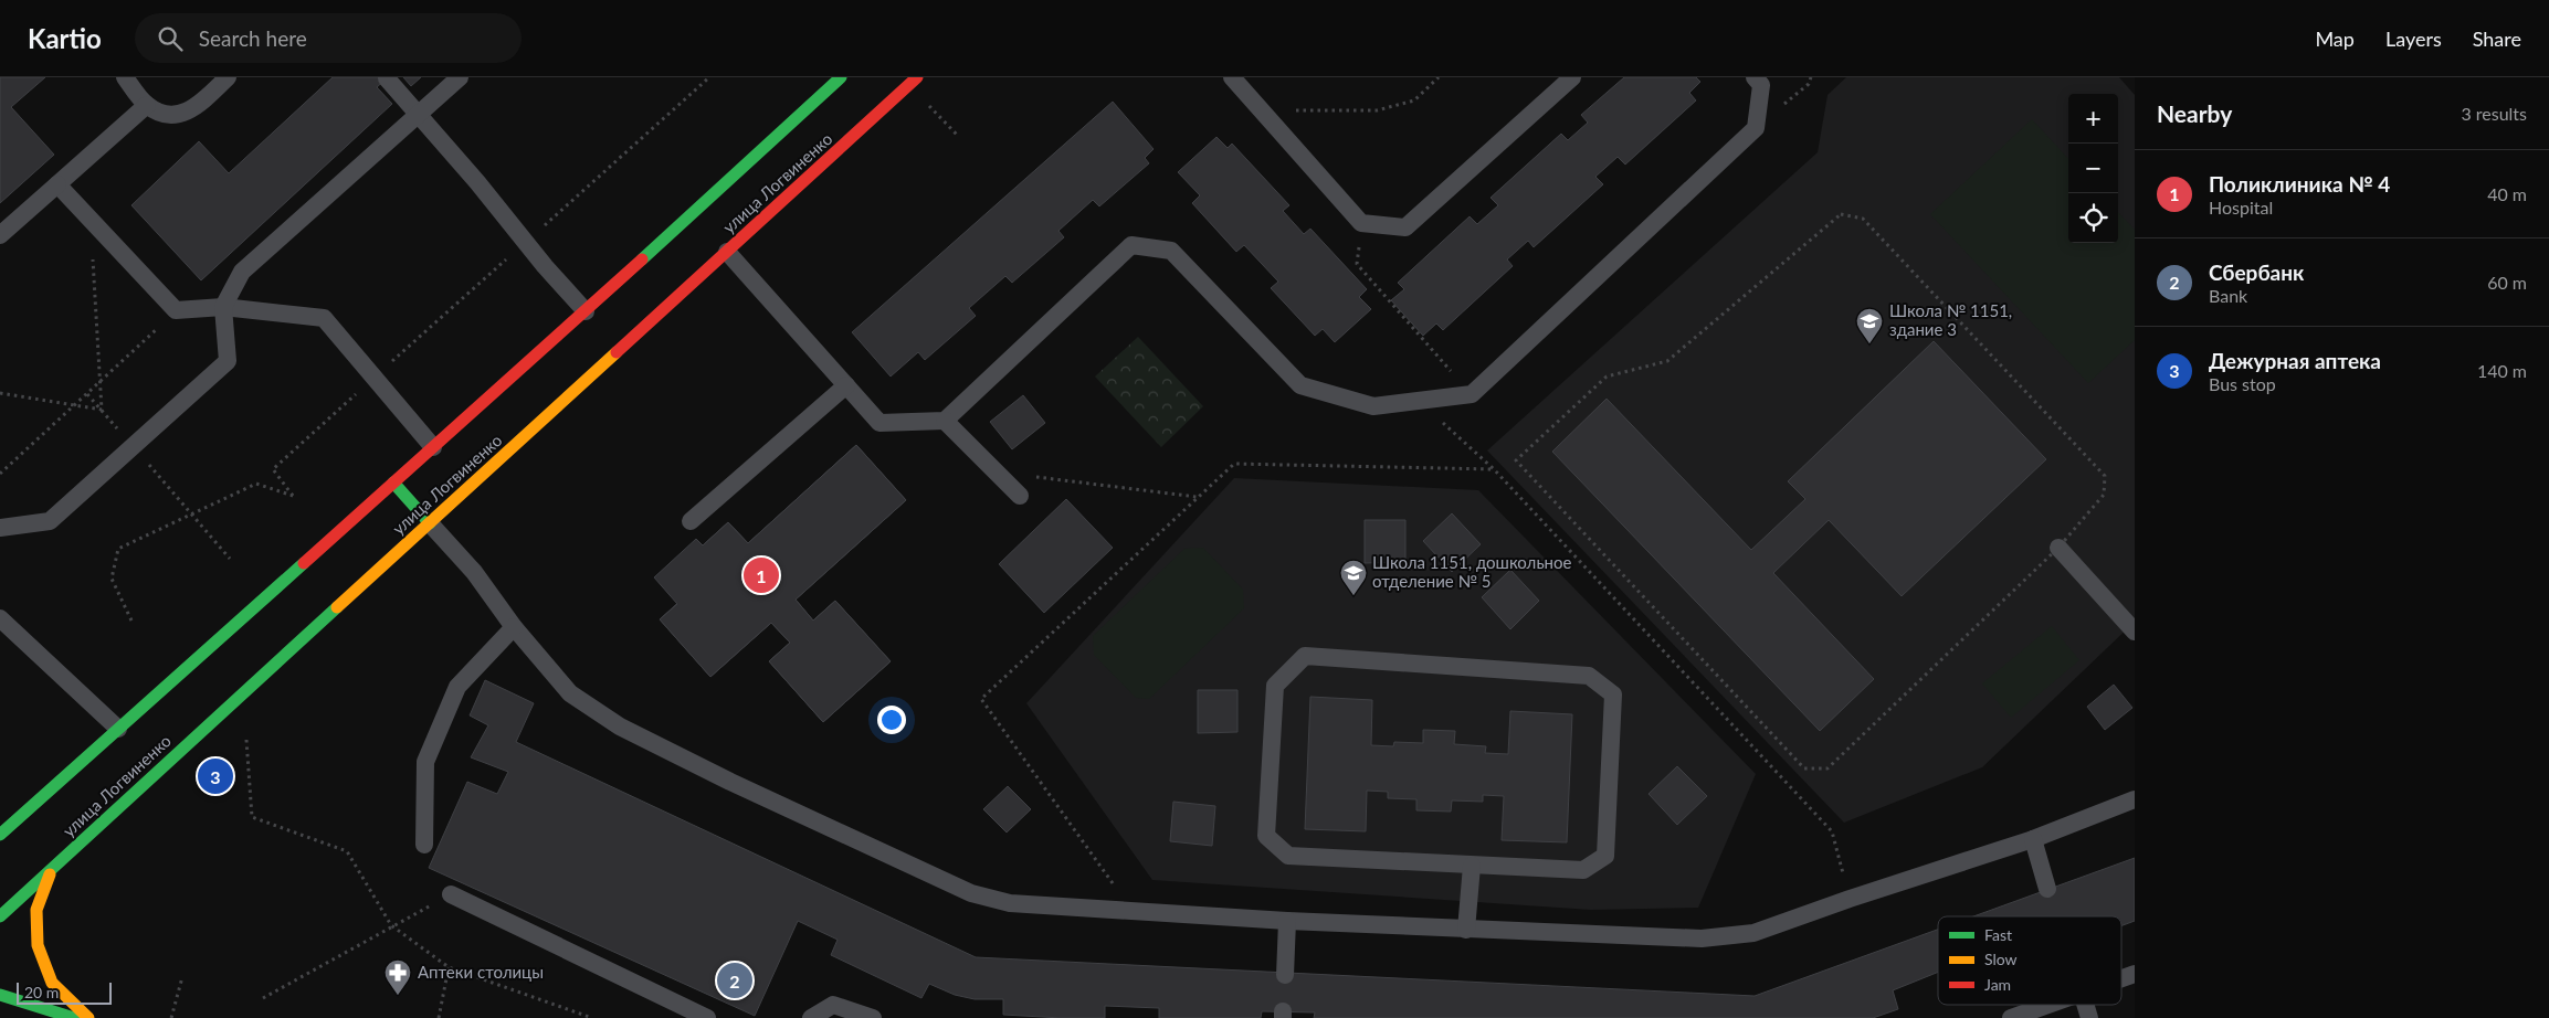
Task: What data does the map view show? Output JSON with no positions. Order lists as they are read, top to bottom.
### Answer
{
  "streets": {
    "main road": ["улица Логвиненко"]
  },
  "places": {
    "school or university": ["Школа № 1151, здание 3", "Школа 1151, дошкольное отделение № 5"],
    "pharmacy": ["Аптеки столицы"]
  },
  "legend": ["Fast", "Slow", "Jam"],
  "scale_bar": "20 m",
  "page": {
    "header": "Kartio",
    "search": "Search here",
    "nav": ["Map", "Layers", "Share"],
    "heading": ["Nearby", "3 results"],
    "map_buttons": ["+", "−"],
    "list": [
      {
        "mark": "1",
        "name": "Поликлиника № 4",
        "note": "Hospital",
        "value": "40 m"
      },
      {
        "mark": "2",
        "name": "Сбербанк",
        "note": "Bank",
        "value": "60 m"
      },
      {
        "mark": "3",
        "name": "Дежурная аптека",
        "note": "Bus stop",
        "value": "140 m"
      }
    ],
    "pins": ["1", "3", "2"],
    "scale": "20 m"
  }
}
